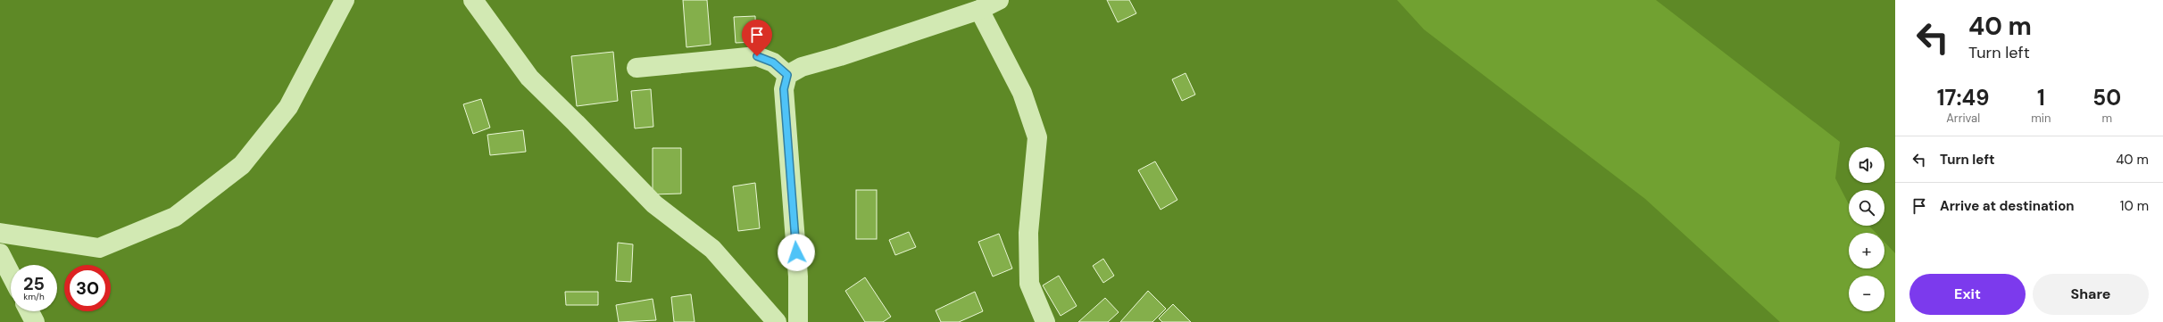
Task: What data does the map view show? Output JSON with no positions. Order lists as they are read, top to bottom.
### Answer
{
  "page": {
    "turn": ["40 m", "Turn left"],
    "eta": [
      "17:49",
      "Arrival",
      "1",
      "min",
      "50",
      "m"
    ],
    "list": [
      {
        "name": "Turn left",
        "value": "40 m"
      },
      {
        "name": "Arrive at destination",
        "value": "10 m"
      }
    ],
    "map_buttons": ["+", "−"],
    "speed": "25 km/h",
    "limit": "30",
    "buttons": ["Exit", "Share"]
  }
}
